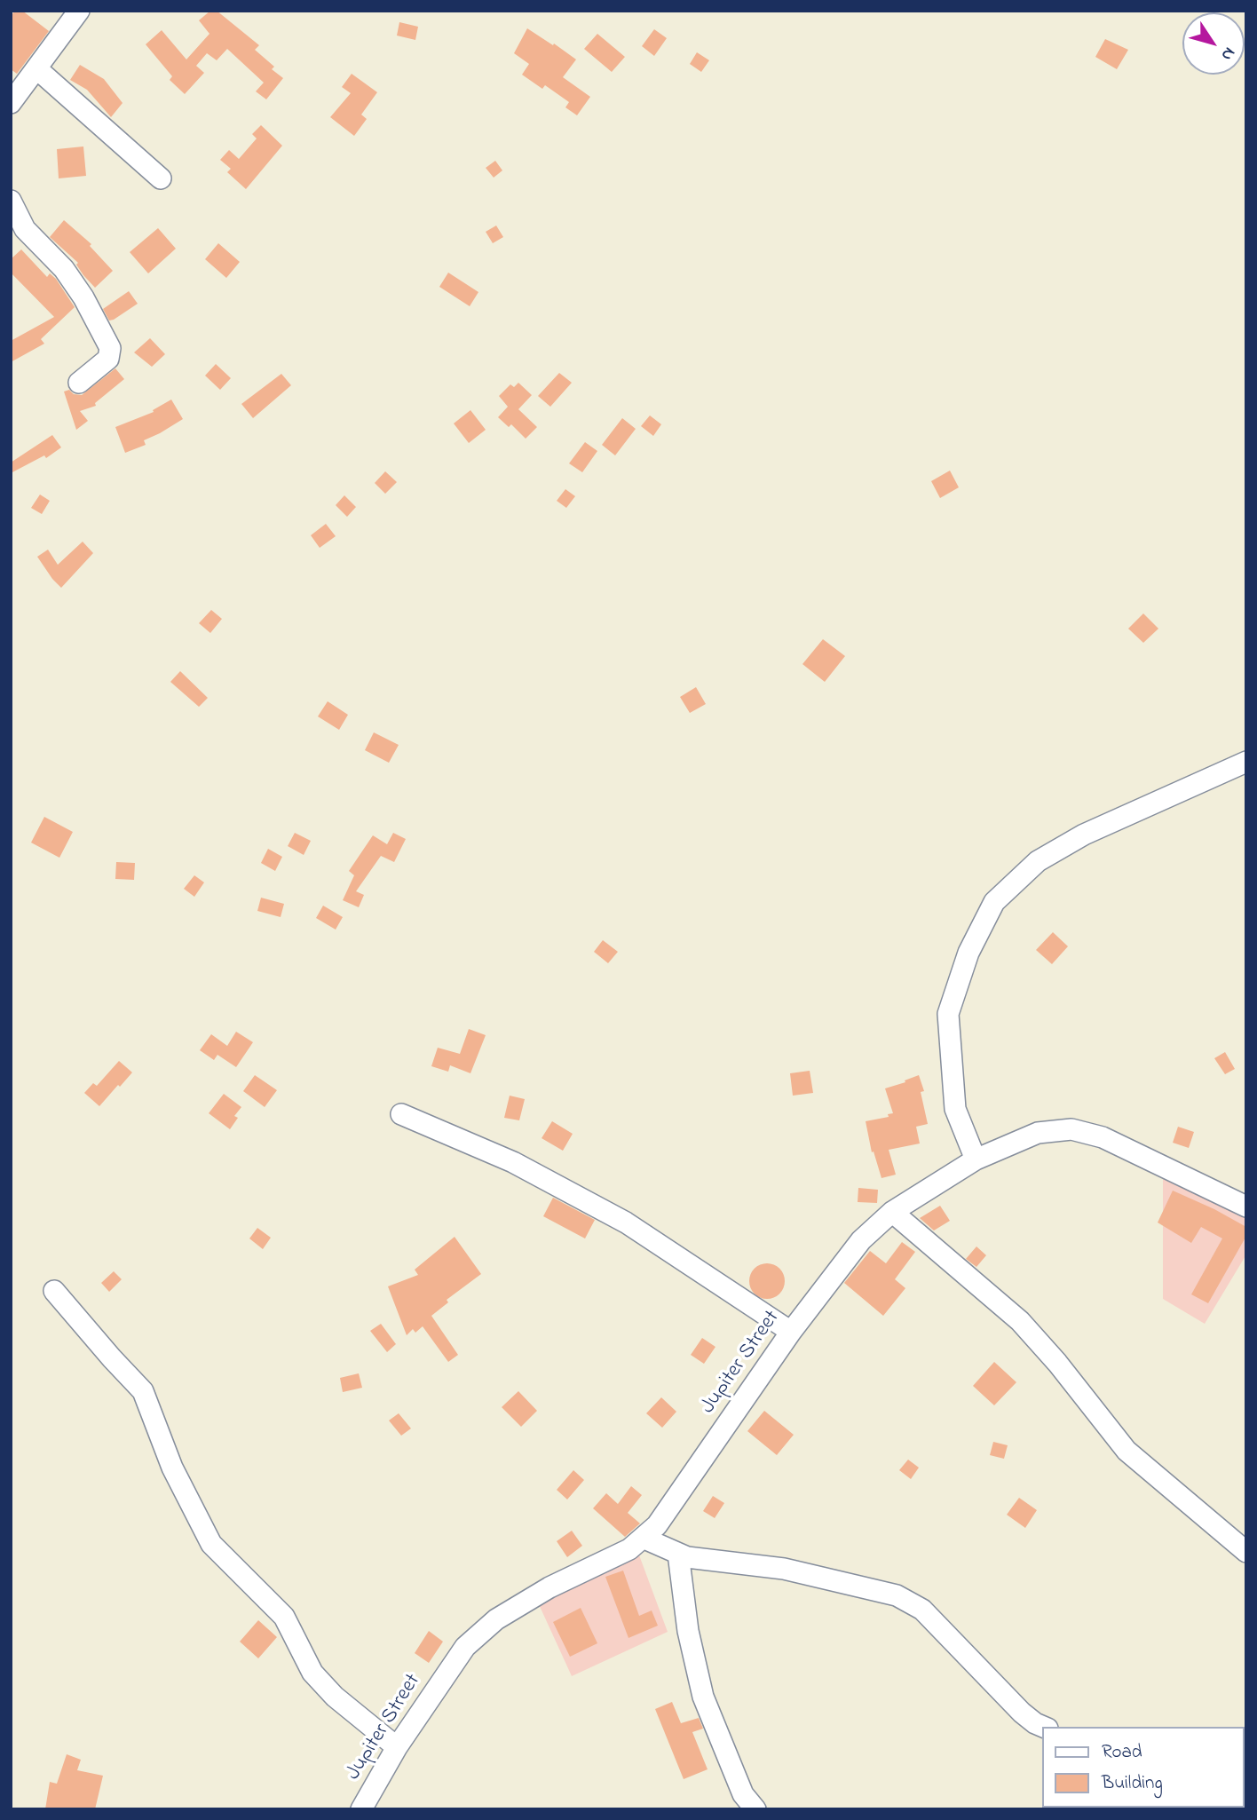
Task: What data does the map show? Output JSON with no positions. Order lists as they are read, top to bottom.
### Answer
{
  "streets": {
    "street": ["Jupiter Street"]
  },
  "legend": ["Road", "Building"],
  "north": "bottom right"
}
